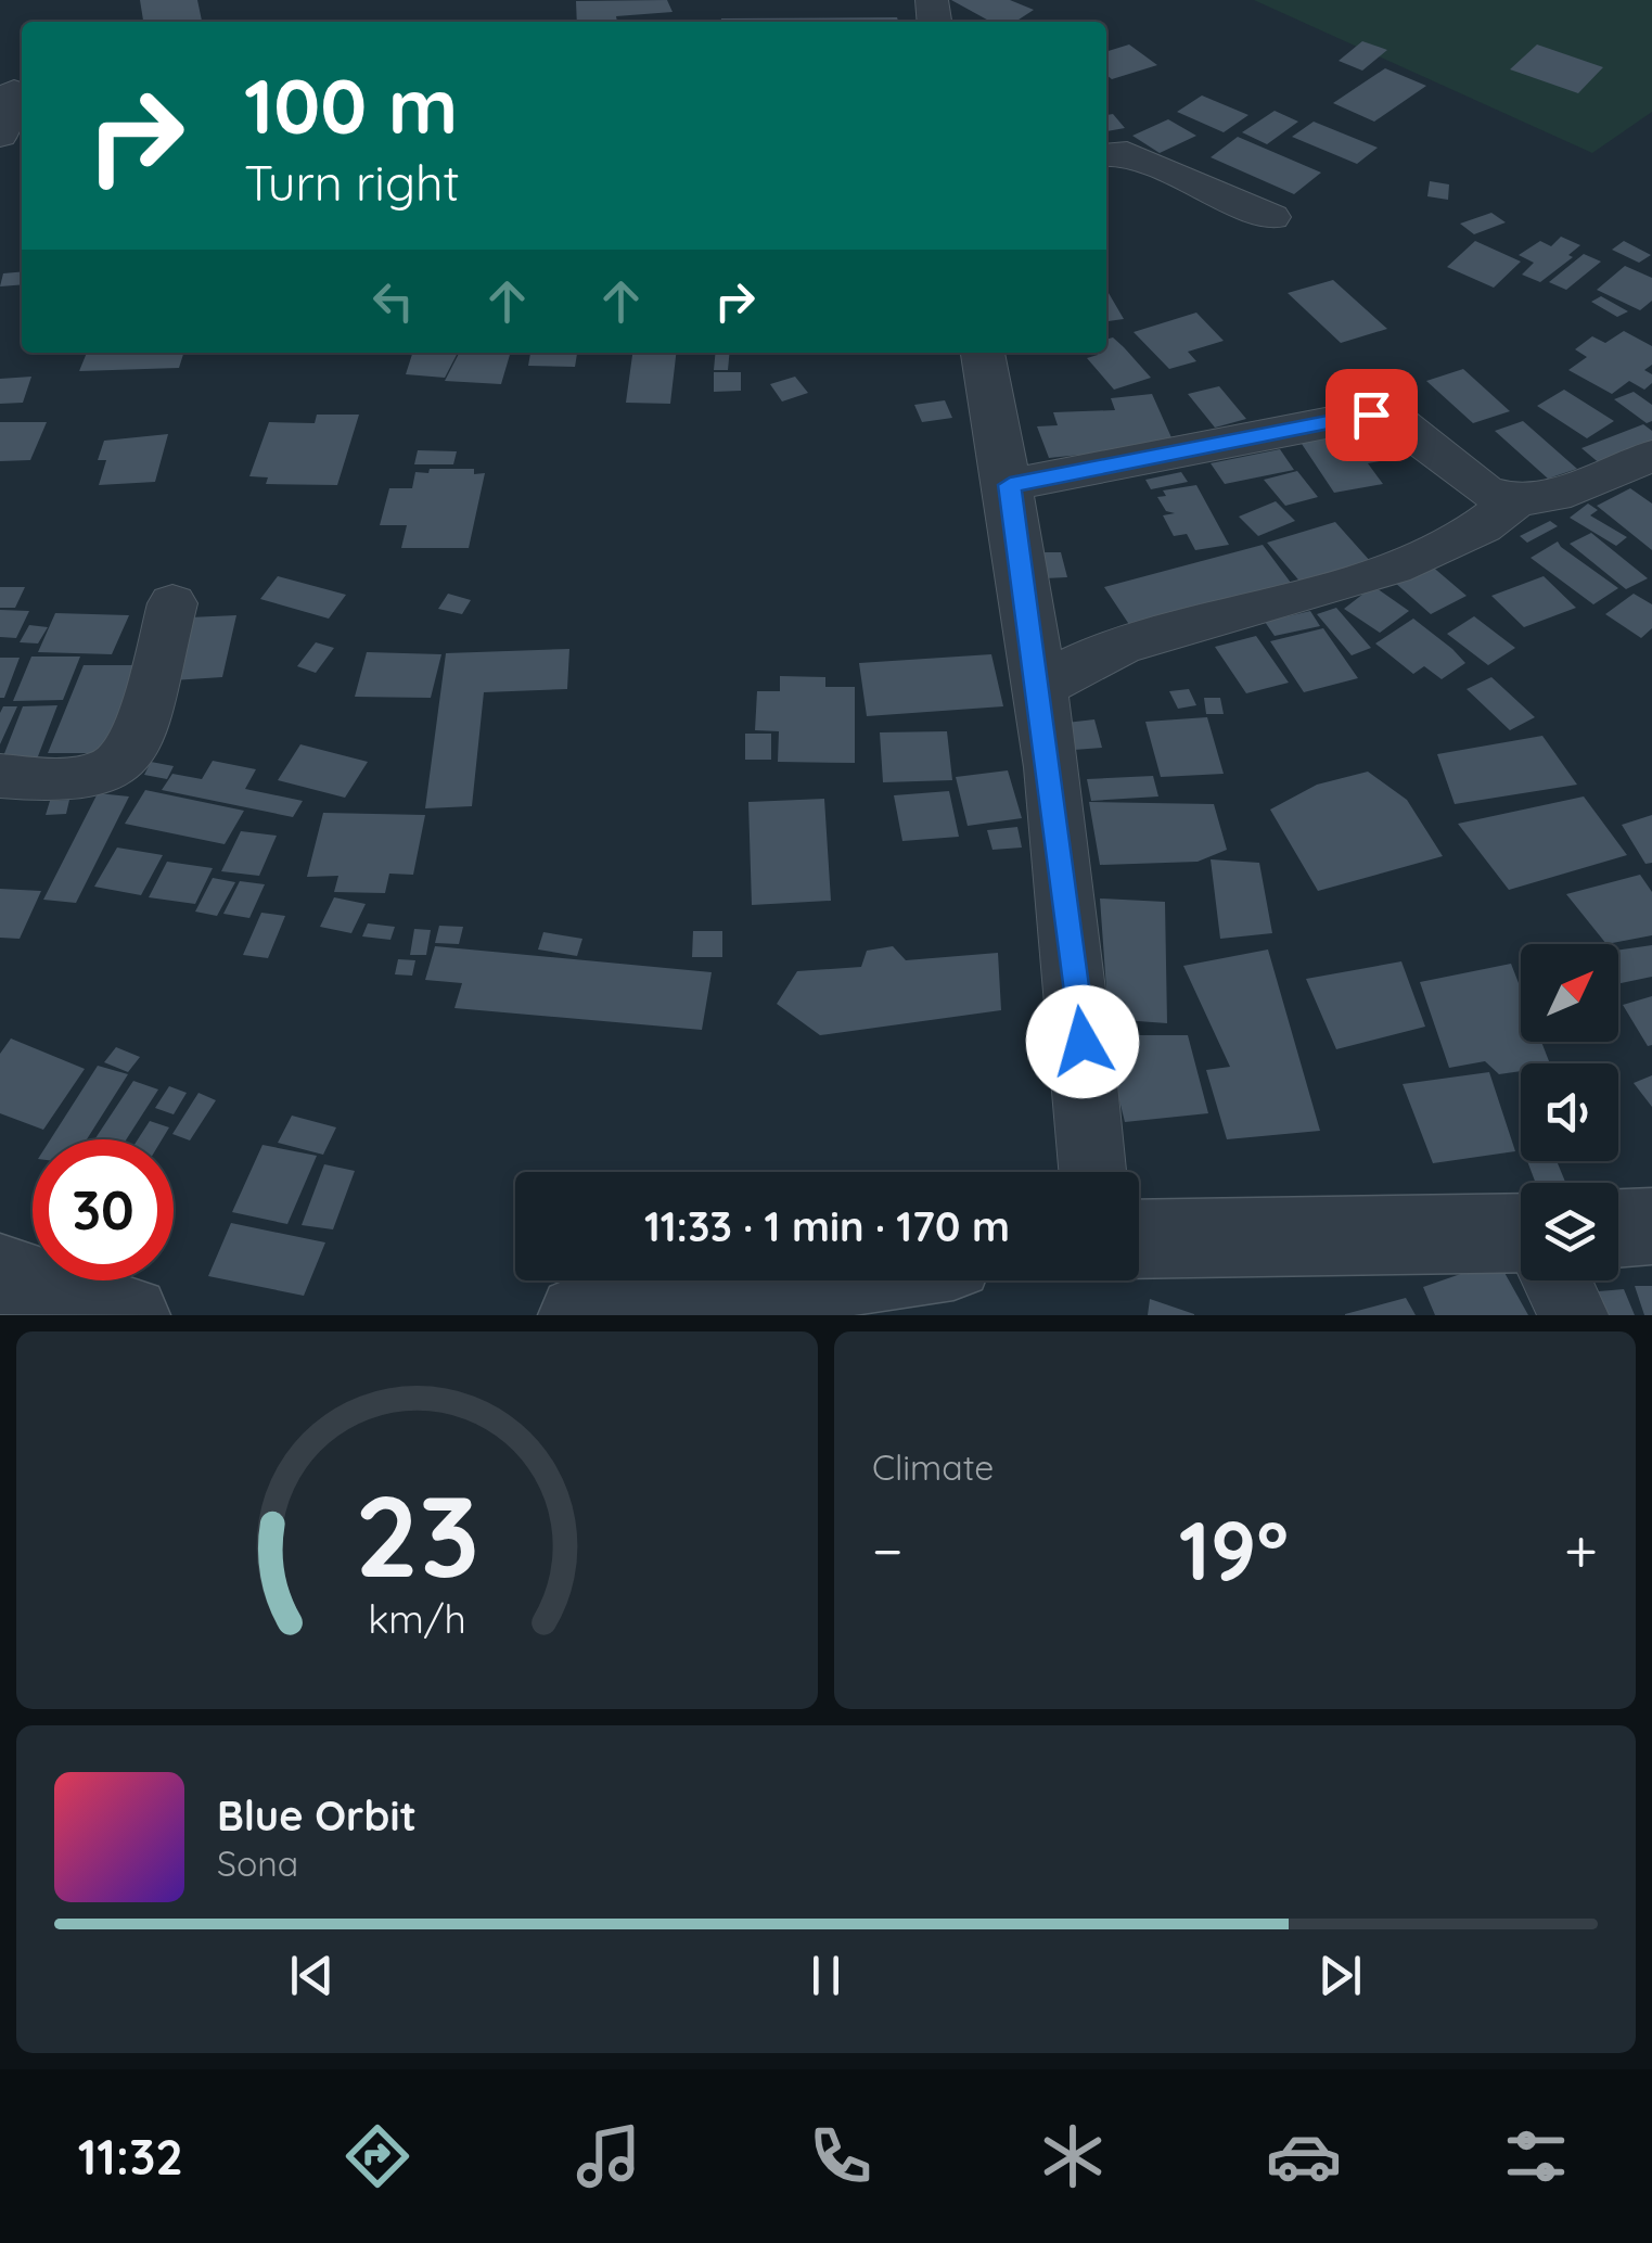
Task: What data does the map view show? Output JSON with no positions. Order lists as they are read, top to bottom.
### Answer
{
  "north": "top right",
  "page": {
    "turn": ["100 m", "Turn right"],
    "limit": "30",
    "trip": "11:33 · 1 min · 170 m",
    "tile": "Climate",
    "heat": ["−", "19°", "+"],
    "song": ["Blue Orbit", "Sona"],
    "tabs": "11:32",
    "gauge": ["23", "km/h"]
  }
}
